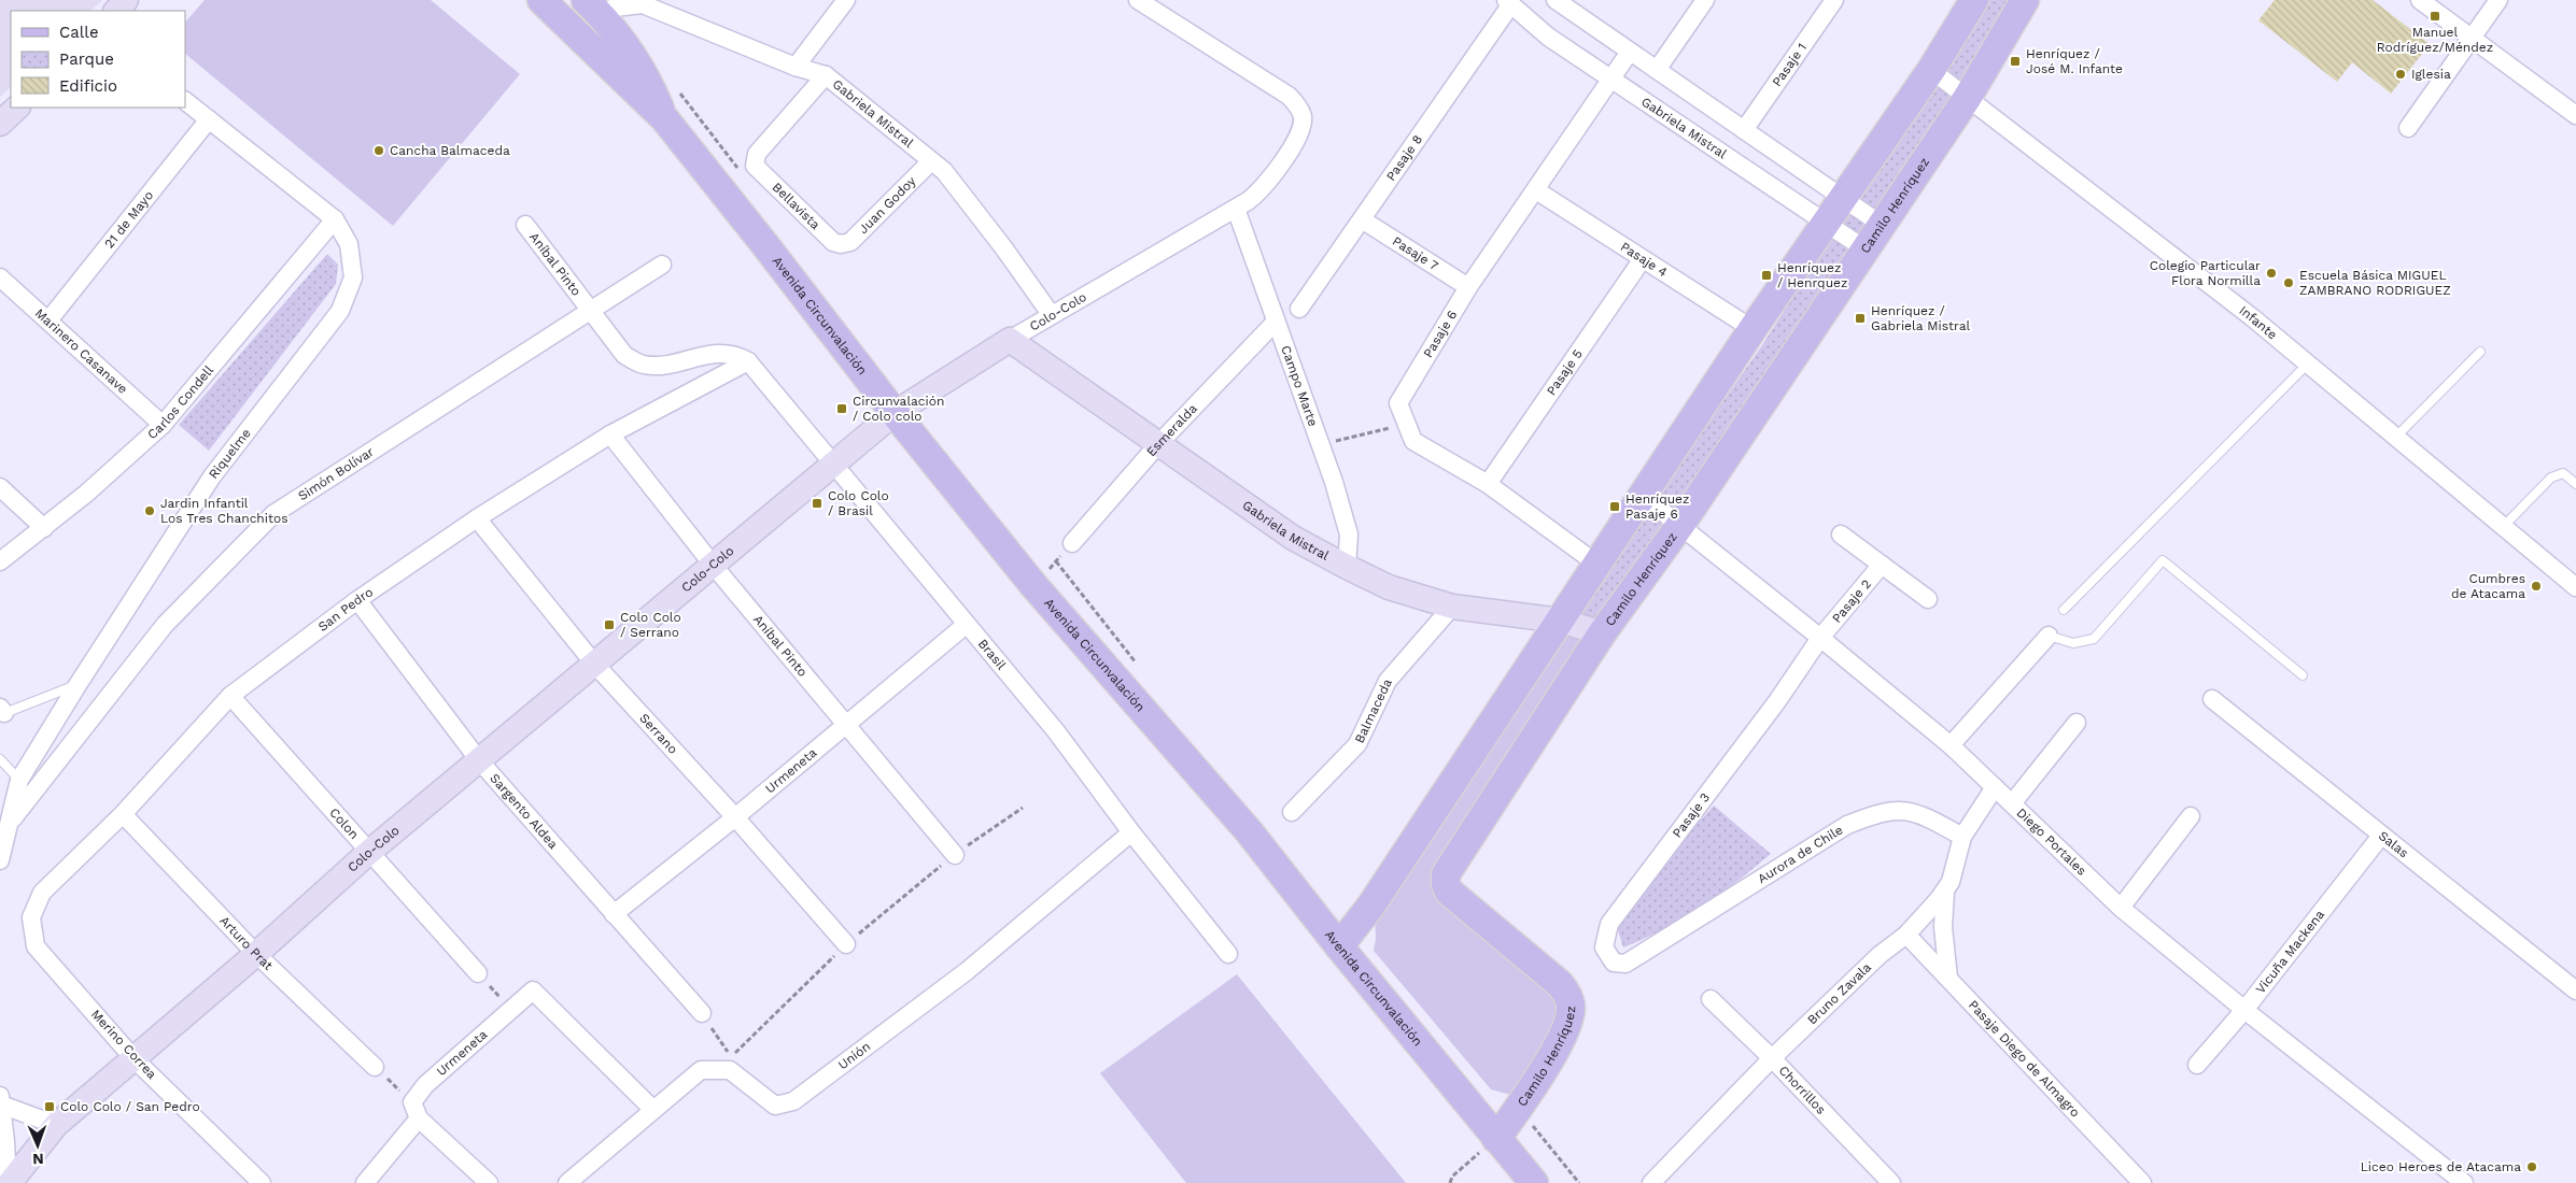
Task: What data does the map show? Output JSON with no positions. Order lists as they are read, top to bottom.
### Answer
{
  "streets": {
    "main road": ["Camilo Henríquez", "Avenida Circunvalación"],
    "street": [
      "Pasaje 1",
      "Gabriela Mistral",
      "Pasaje 8",
      "Juan Godoy",
      "Bellavista",
      "21 de Mayo",
      "Pasaje 7",
      "Pasaje 4",
      "Aníbal Pinto",
      "Colo-Colo",
      "Infante",
      "Pasaje 6",
      "Marinero Casanave",
      "Pasaje 5",
      "Campo Marte",
      "Carlos Condell",
      "Esmeralda",
      "Riquelme",
      "Simón Bolívar",
      "Pasaje 2",
      "San Pedro",
      "Brasil",
      "Balmaceda",
      "Serrano",
      "Urmeneta",
      "Sargento Aldea",
      "Pasaje 3",
      "Colon",
      "Diego Portales",
      "Salas",
      "Aurora de Chile",
      "Arturo Prat",
      "Vicuña Mackena",
      "Bruno Zavala",
      "Merino Correa",
      "Unión",
      "Pasaje Diego de Almagro",
      "Chorrillos"
    ]
  },
  "crossings": [
    ["Gabriela Mistral", "Pasaje 8"],
    ["Gabriela Mistral", "Juan Godoy"],
    ["Gabriela Mistral", "Camilo Henríquez"],
    ["Gabriela Mistral", "Colo-Colo"],
    ["Gabriela Mistral", "Avenida Circunvalación"],
    ["Gabriela Mistral", "Pasaje 6"],
    ["Gabriela Mistral", "Campo Marte"],
    ["Gabriela Mistral", "Esmeralda"],
    ["Gabriela Mistral", "Balmaceda"],
    ["Pasaje 8", "Pasaje 7"],
    ["Juan Godoy", "Bellavista"],
    ["Camilo Henríquez", "Avenida Circunvalación"],
    ["Camilo Henríquez", "Infante"],
    ["Camilo Henríquez", "Diego Portales"],
    ["21 de Mayo", "Marinero Casanave"],
    ["21 de Mayo", "Riquelme"],
    ["Pasaje 7", "Pasaje 6"],
    ["Pasaje 4", "Pasaje 6"],
    ["Pasaje 4", "Pasaje 5"],
    ["Aníbal Pinto", "Colo-Colo"],
    ["Aníbal Pinto", "Simón Bolívar"],
    ["Aníbal Pinto", "San Pedro"],
    ["Aníbal Pinto", "Brasil"],
    ["Aníbal Pinto", "Urmeneta"],
    ["Colo-Colo", "Avenida Circunvalación"],
    ["Colo-Colo", "Campo Marte"],
    ["Colo-Colo", "Brasil"],
    ["Colo-Colo", "Serrano"],
    ["Colo-Colo", "Sargento Aldea"],
    ["Colo-Colo", "Colon"],
    ["Colo-Colo", "Arturo Prat"],
    ["Colo-Colo", "Merino Correa"],
    ["Pasaje 6", "Pasaje 5"],
    ["Marinero Casanave", "Carlos Condell"],
    ["Campo Marte", "Esmeralda"],
    ["Carlos Condell", "Riquelme"],
    ["Riquelme", "Simón Bolívar"],
    ["Pasaje 2", "Pasaje 3"],
    ["Pasaje 2", "Diego Portales"],
    ["San Pedro", "Brasil"],
    ["San Pedro", "Serrano"],
    ["San Pedro", "Sargento Aldea"],
    ["San Pedro", "Colon"],
    ["San Pedro", "Arturo Prat"],
    ["San Pedro", "Merino Correa"],
    ["Brasil", "Urmeneta"],
    ["Brasil", "Unión"],
    ["Serrano", "Urmeneta"],
    ["Urmeneta", "Sargento Aldea"],
    ["Urmeneta", "Unión"],
    ["Pasaje 3", "Diego Portales"],
    ["Pasaje 3", "Aurora de Chile"],
    ["Diego Portales", "Vicuña Mackena"],
    ["Diego Portales", "Bruno Zavala"],
    ["Salas", "Vicuña Mackena"],
    ["Aurora de Chile", "Bruno Zavala"],
    ["Bruno Zavala", "Pasaje Diego de Almagro"],
    ["Bruno Zavala", "Chorrillos"]
  ],
  "places": {
    "transit": [
      "Manuel Rodríguez/Méndez",
      "Henríquez / José M. Infante",
      "Henríquez / Henrquez",
      "Henríquez / Gabriela Mistral",
      "Circunvalación / Colo colo",
      "Colo Colo / Brasil",
      "Henríquez Pasaje 6",
      "Colo Colo / Serrano",
      "Colo Colo / San Pedro"
    ],
    "other": [
      "Iglesia",
      "Cancha Balmaceda",
      "Colegio Particular Flora Normilla",
      "Escuela Básica MIGUEL ZAMBRANO RODRIGUEZ",
      "Jardin Infantil Los Tres Chanchitos",
      "Cumbres de Atacama",
      "Liceo Heroes de Atacama"
    ]
  },
  "legend": ["Calle", "Parque", "Edificio"],
  "north": "bottom"
}
